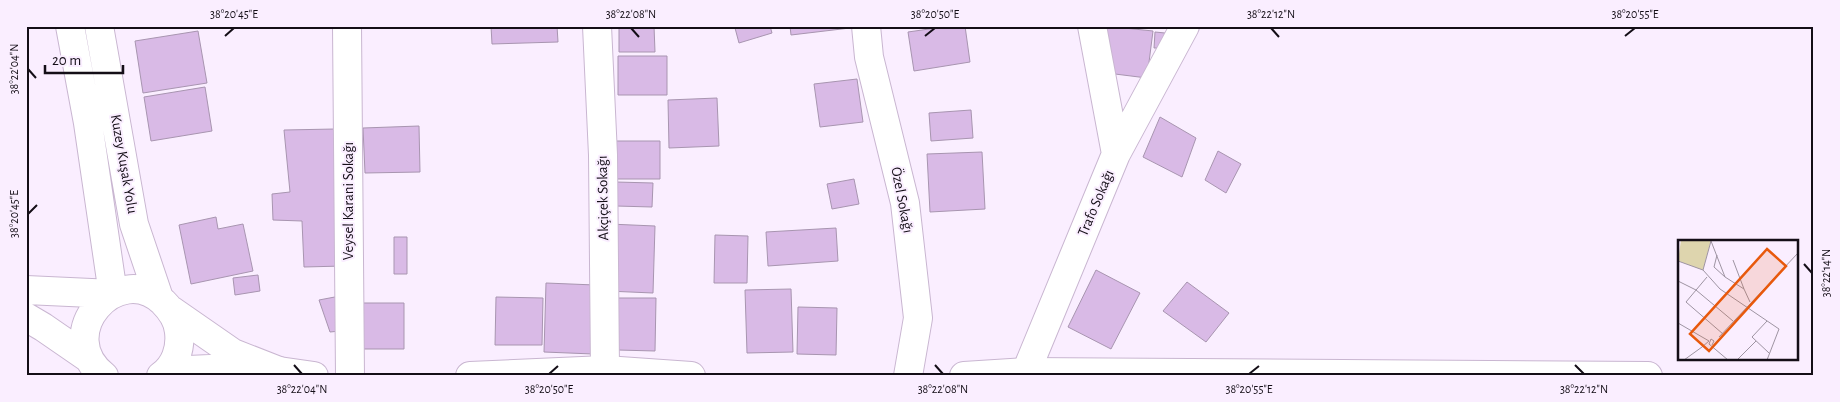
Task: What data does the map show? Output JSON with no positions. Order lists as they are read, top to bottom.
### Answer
{
  "streets": {
    "street": [
      "Kuzey Kuşak Yolu",
      "Akçiçek Sokağı",
      "Özel Sokağı",
      "Veysel Karani Sokağı",
      "Trafo Sokağı"
    ]
  },
  "scale_bar": "20 m",
  "coordinates": [
    "38°20'45\"E",
    "38°22'08\"N",
    "38°20'50\"E",
    "38°22'12\"N",
    "38°20'55\"E",
    "38°22'04\"N",
    "38°22'14\"N"
  ]
}
